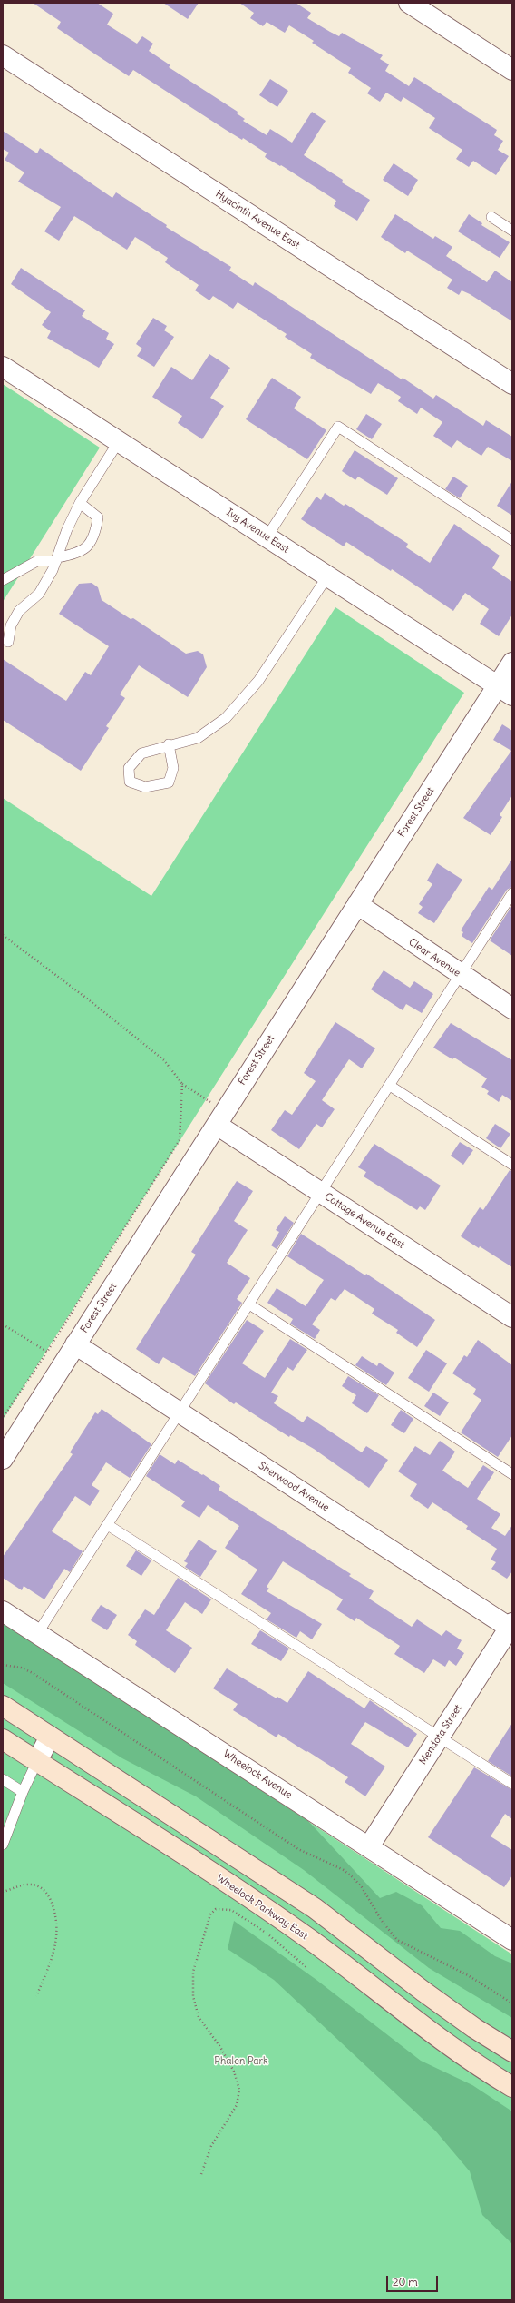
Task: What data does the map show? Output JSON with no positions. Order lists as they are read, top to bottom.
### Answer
{
  "streets": {
    "street": [
      "Hyacinth Avenue East",
      "Ivy Avenue East",
      "Forest Street",
      "Clear Avenue",
      "Cottage Avenue East",
      "Sherwood Avenue",
      "Mendota Street",
      "Wheelock Avenue",
      "Wheelock Parkway East"
    ]
  },
  "crossings": [
    ["Ivy Avenue East", "Forest Street"],
    ["Forest Street", "Clear Avenue"],
    ["Forest Street", "Cottage Avenue East"],
    ["Forest Street", "Sherwood Avenue"],
    ["Sherwood Avenue", "Mendota Street"],
    ["Mendota Street", "Wheelock Avenue"]
  ],
  "parks": ["Phalen Park"],
  "scale_bar": "20 m"
}
